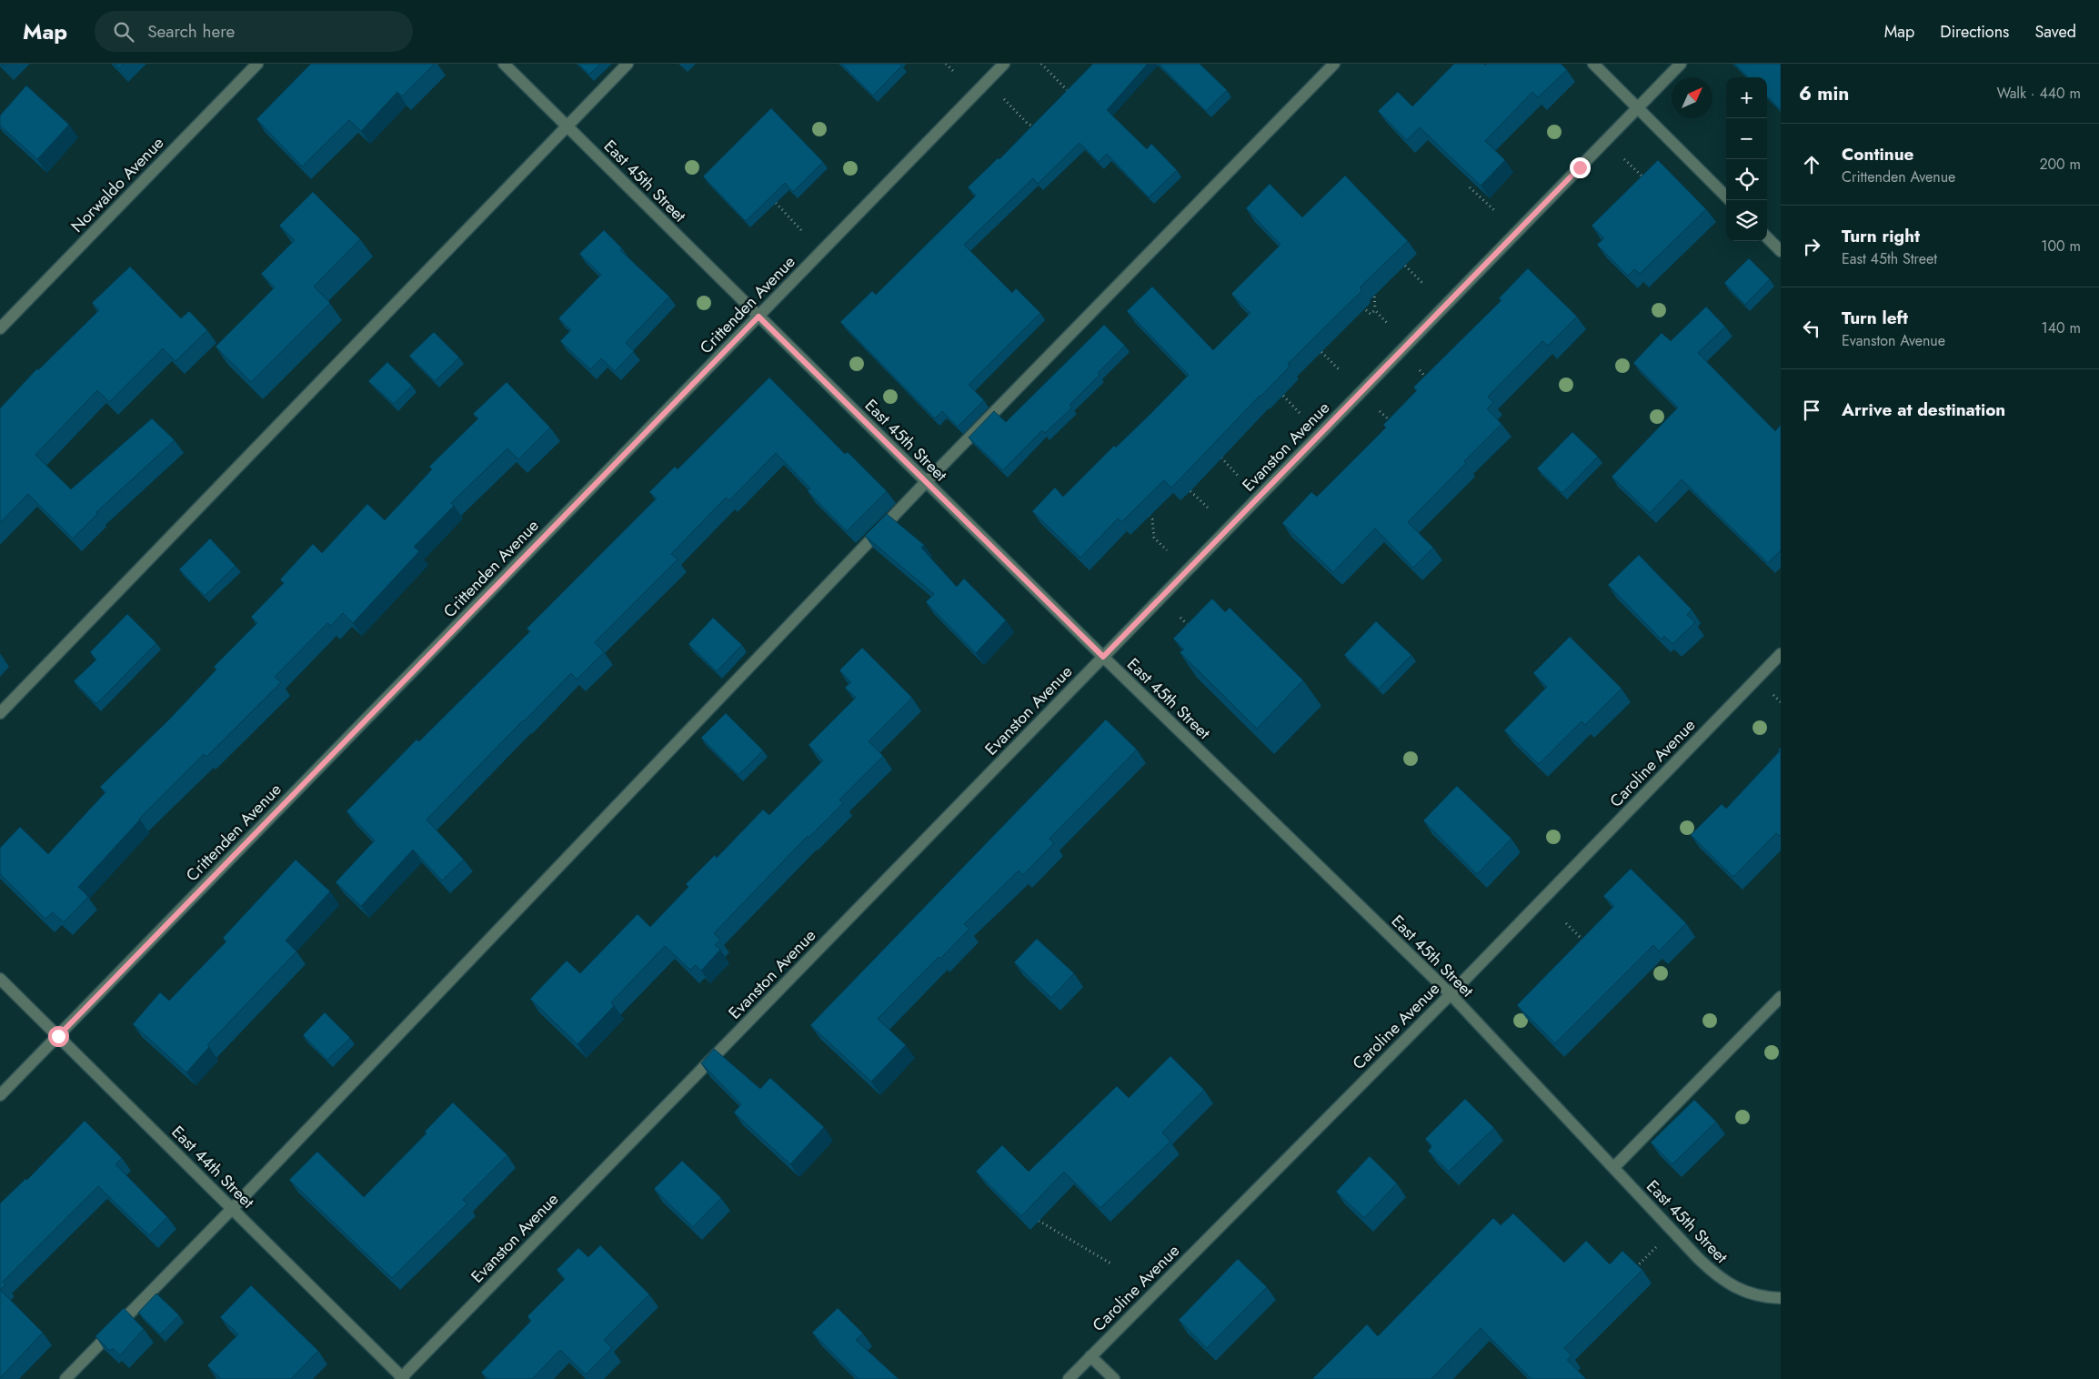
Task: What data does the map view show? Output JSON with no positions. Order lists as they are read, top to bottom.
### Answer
{
  "streets": {
    "street": [
      "East 45th Street",
      "Norwaldo Avenue",
      "Crittenden Avenue",
      "Evanston Avenue",
      "Caroline Avenue",
      "East 44th Street"
    ]
  },
  "crossings": [
    ["East 45th Street", "Crittenden Avenue"],
    ["East 45th Street", "Evanston Avenue"],
    ["East 45th Street", "Caroline Avenue"],
    ["Crittenden Avenue", "East 44th Street"],
    ["Evanston Avenue", "East 44th Street"]
  ],
  "north": "top right",
  "page": {
    "header": "Map",
    "search": "Search here",
    "nav": ["Map", "Directions", "Saved"],
    "heading": ["6 min", "Walk · 440 m"],
    "map_buttons": ["+", "−"],
    "list": [
      ["Continue", "Crittenden Avenue", "200 m"],
      ["Turn right", "East 45th Street", "100 m"],
      ["Turn left", "Evanston Avenue", "140 m"],
      "Arrive at destination"
    ]
  }
}
